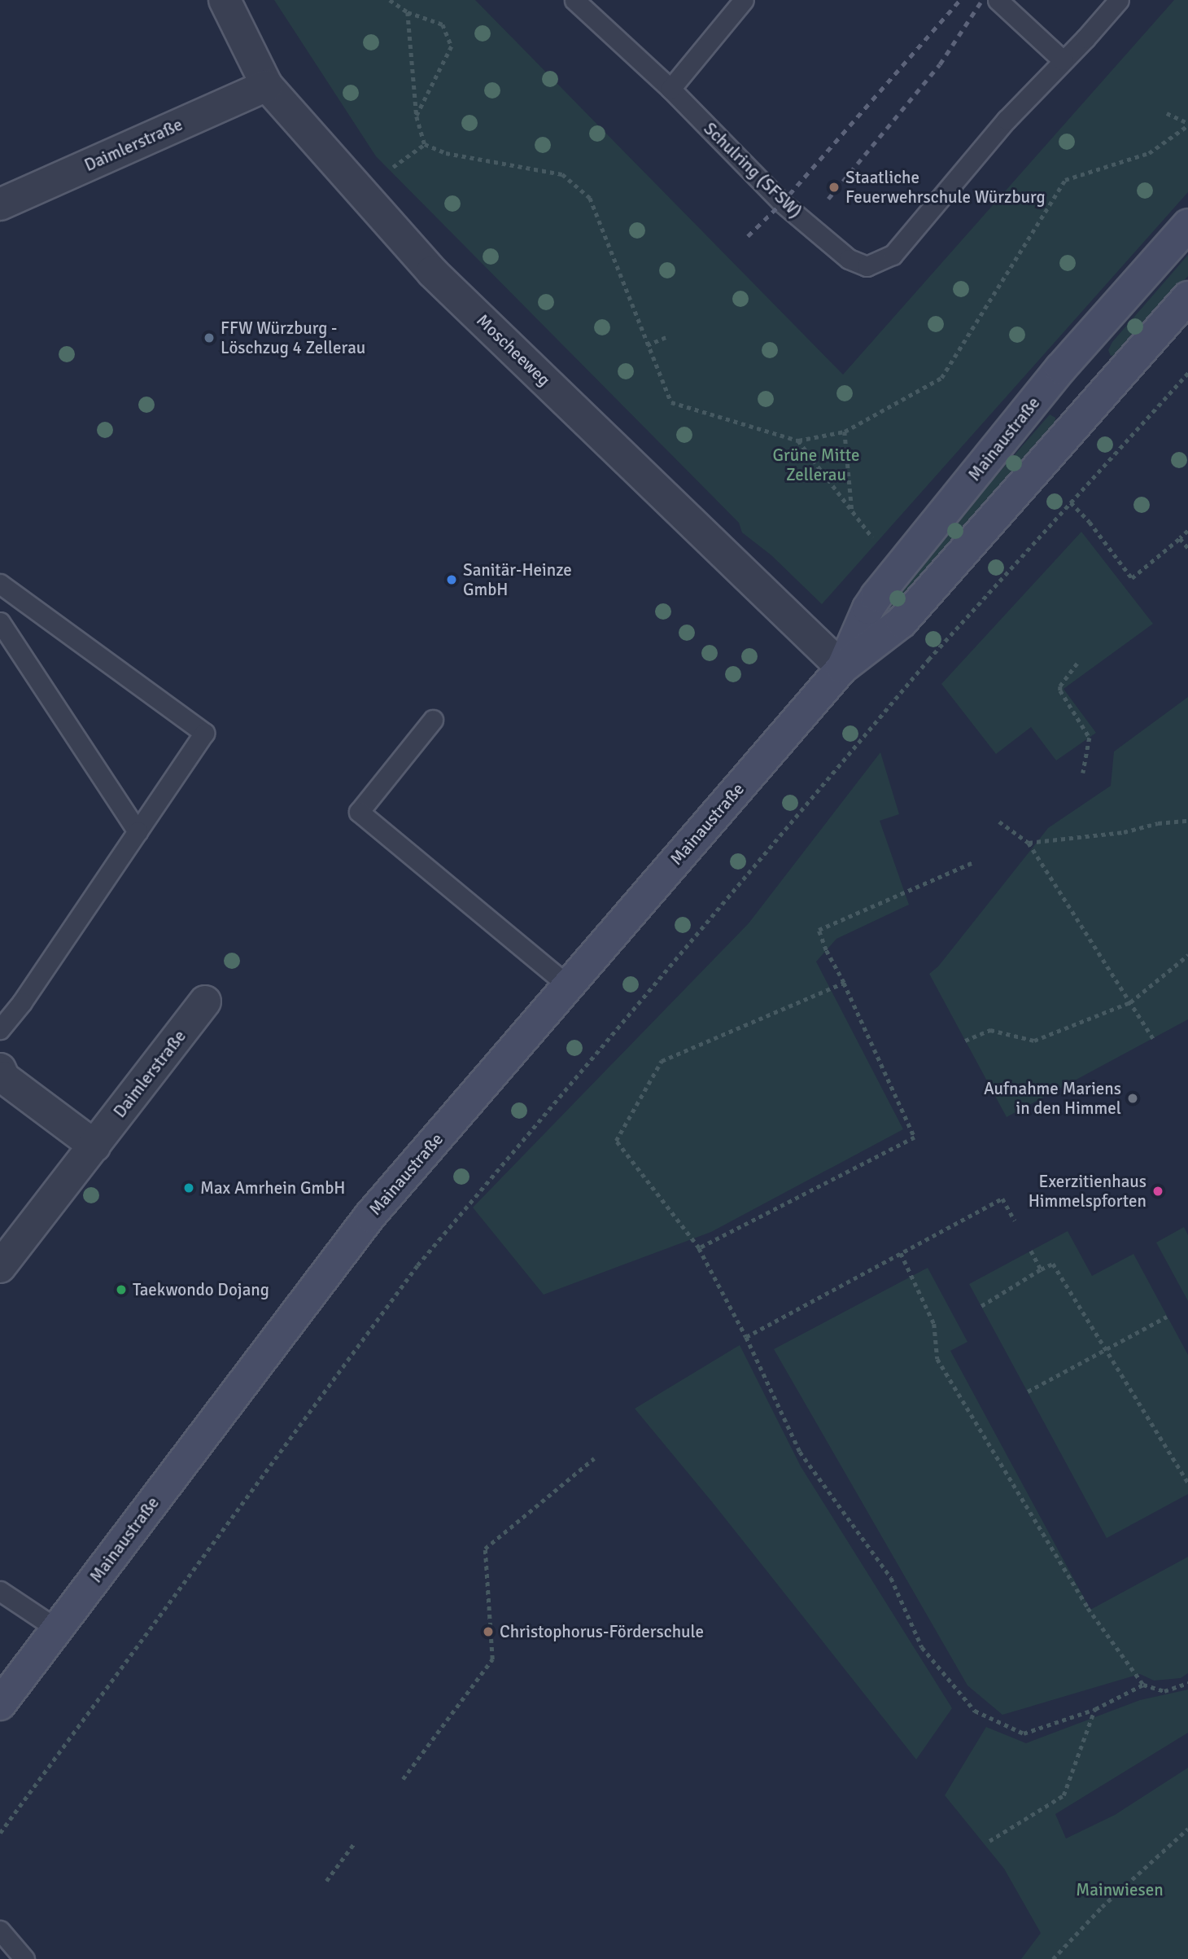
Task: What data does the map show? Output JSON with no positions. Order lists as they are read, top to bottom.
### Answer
{
  "streets": {
    "main road": ["Mainaustraße"],
    "street": ["Daimlerstraße", "Moscheeweg"],
    "lane": ["Schulring (SFSW)"]
  },
  "crossings": [
    ["Daimlerstraße", "Moscheeweg"],
    ["Moscheeweg", "Mainaustraße"]
  ],
  "parks": ["Grüne Mitte Zellerau", "Mainwiesen"],
  "places": [
    "Staatliche Feuerwehrschule Würzburg",
    "FFW Würzburg - Löschzug 4 Zellerau",
    "Sanitär-Heinze GmbH",
    "Aufnahme Mariens in den Himmel",
    "Max Amrhein GmbH",
    "Exerzitienhaus Himmelspforten",
    "Taekwondo Dojang",
    "Christophorus-Förderschule"
  ]
}
